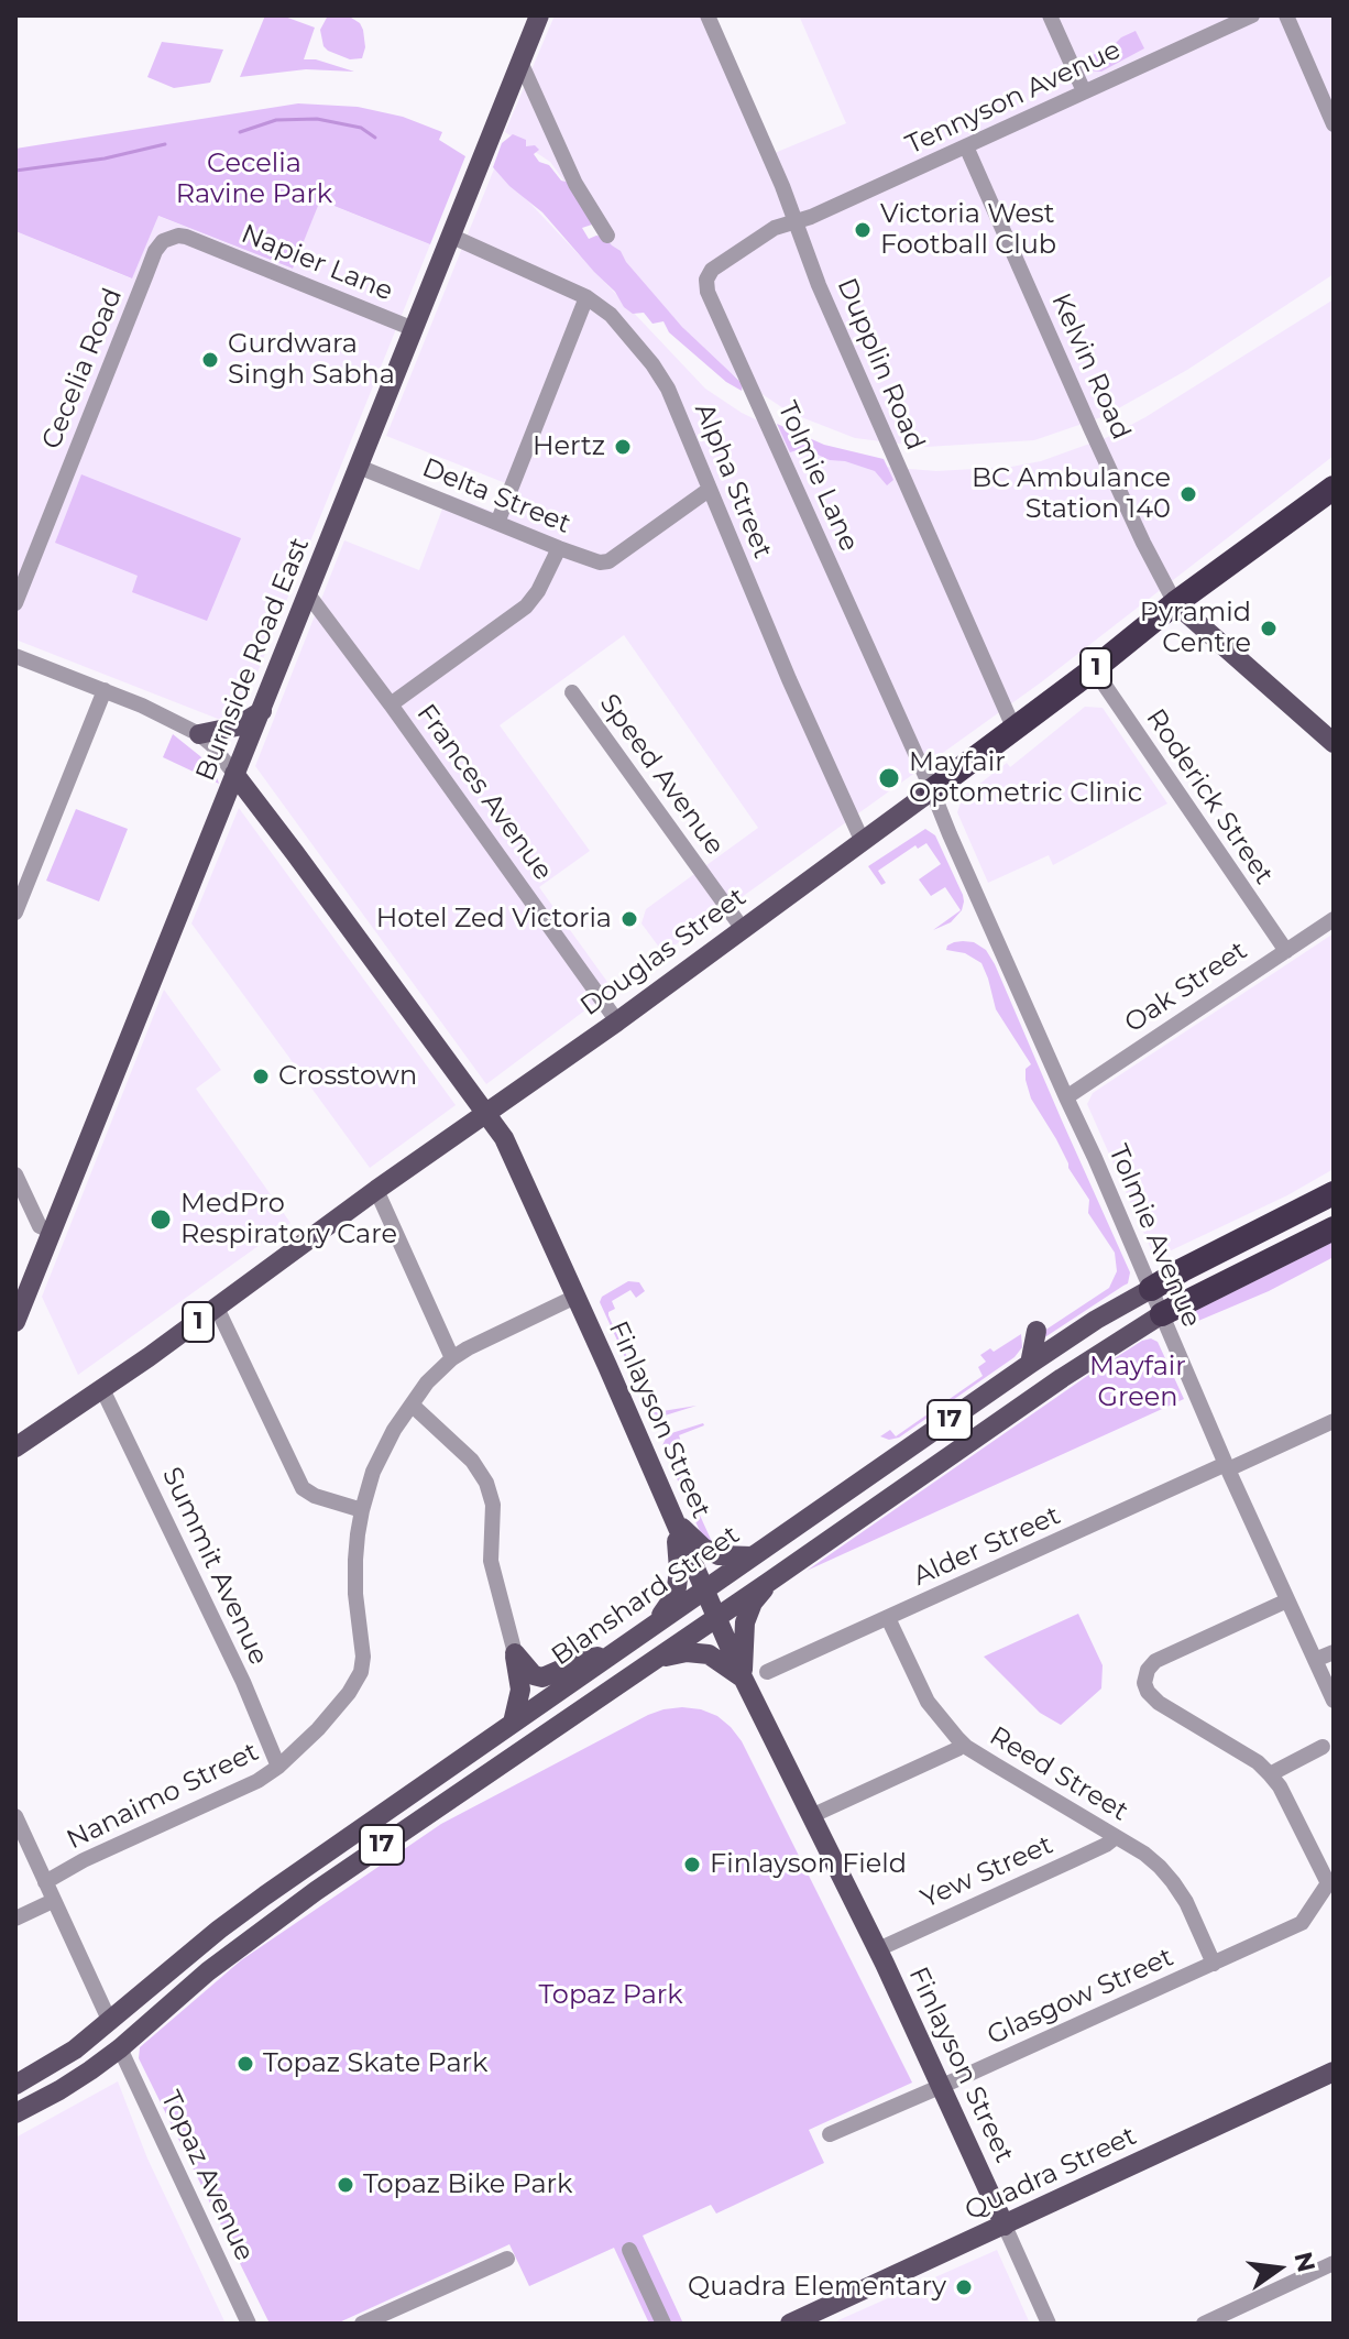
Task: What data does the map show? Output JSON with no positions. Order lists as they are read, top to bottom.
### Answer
{
  "streets": {
    "highway": [
      "1",
      "Douglas Street",
      "17",
      "Blanshard Street"
    ],
    "main road": ["Burnside Road East", "Finlayson Street", "Quadra Street"],
    "street": [
      "Tennyson Avenue",
      "Napier Lane",
      "Dupplin Road",
      "Kelvin Road",
      "Cecelia Road",
      "Tolmie Lane",
      "Alpha Street",
      "Delta Street",
      "Speed Avenue",
      "Frances Avenue",
      "Roderick Street",
      "Oak Street",
      "Tolmie Avenue",
      "Alder Street",
      "Summit Avenue",
      "Reed Street",
      "Nanaimo Street",
      "Yew Street",
      "Glasgow Street",
      "Topaz Avenue"
    ]
  },
  "crossings": [
    ["Tennyson Avenue", "Dupplin Road"],
    ["Tennyson Avenue", "Kelvin Road"],
    ["Tennyson Avenue", "Tolmie Lane"],
    ["Napier Lane", "Cecelia Road"],
    ["Napier Lane", "Burnside Road East"],
    ["Dupplin Road", "Tolmie Lane"],
    ["Dupplin Road", "Douglas Street"],
    ["Kelvin Road", "Douglas Street"],
    ["Tolmie Lane", "Douglas Street"],
    ["Tolmie Lane", "Tolmie Avenue"],
    ["Alpha Street", "Delta Street"],
    ["Alpha Street", "Burnside Road East"],
    ["Alpha Street", "Douglas Street"],
    ["Delta Street", "Burnside Road East"],
    ["Burnside Road East", "Frances Avenue"],
    ["Burnside Road East", "Finlayson Street"],
    ["Speed Avenue", "Douglas Street"],
    ["Frances Avenue", "Douglas Street"],
    ["Roderick Street", "Douglas Street"],
    ["Roderick Street", "Oak Street"],
    ["Douglas Street", "Tolmie Avenue"],
    ["Douglas Street", "Finlayson Street"],
    ["Douglas Street", "Summit Avenue"],
    ["Oak Street", "Tolmie Avenue"],
    ["Tolmie Avenue", "17"],
    ["Tolmie Avenue", "Alder Street"],
    ["Tolmie Avenue", "Blanshard Street"],
    ["Finlayson Street", "17"],
    ["Finlayson Street", "Blanshard Street"],
    ["Finlayson Street", "Nanaimo Street"],
    ["Finlayson Street", "Yew Street"],
    ["Finlayson Street", "Glasgow Street"],
    ["Finlayson Street", "Quadra Street"],
    ["17", "Topaz Avenue"],
    ["Alder Street", "Reed Street"],
    ["Summit Avenue", "Nanaimo Street"],
    ["Reed Street", "Yew Street"],
    ["Reed Street", "Glasgow Street"]
  ],
  "parks": ["Cecelia Ravine Park", "Mayfair Green", "Topaz Park"],
  "places": [
    "Victoria West Football Club",
    "Gurdwara Singh Sabha",
    "Hertz",
    "BC Ambulance Station 140",
    "Pyramid Centre",
    "Mayfair Optometric Clinic",
    "Hotel Zed Victoria",
    "Crosstown",
    "MedPro Respiratory Care",
    "Finlayson Field",
    "Topaz Skate Park",
    "Topaz Bike Park",
    "Quadra Elementary"
  ],
  "north": "right"
}
